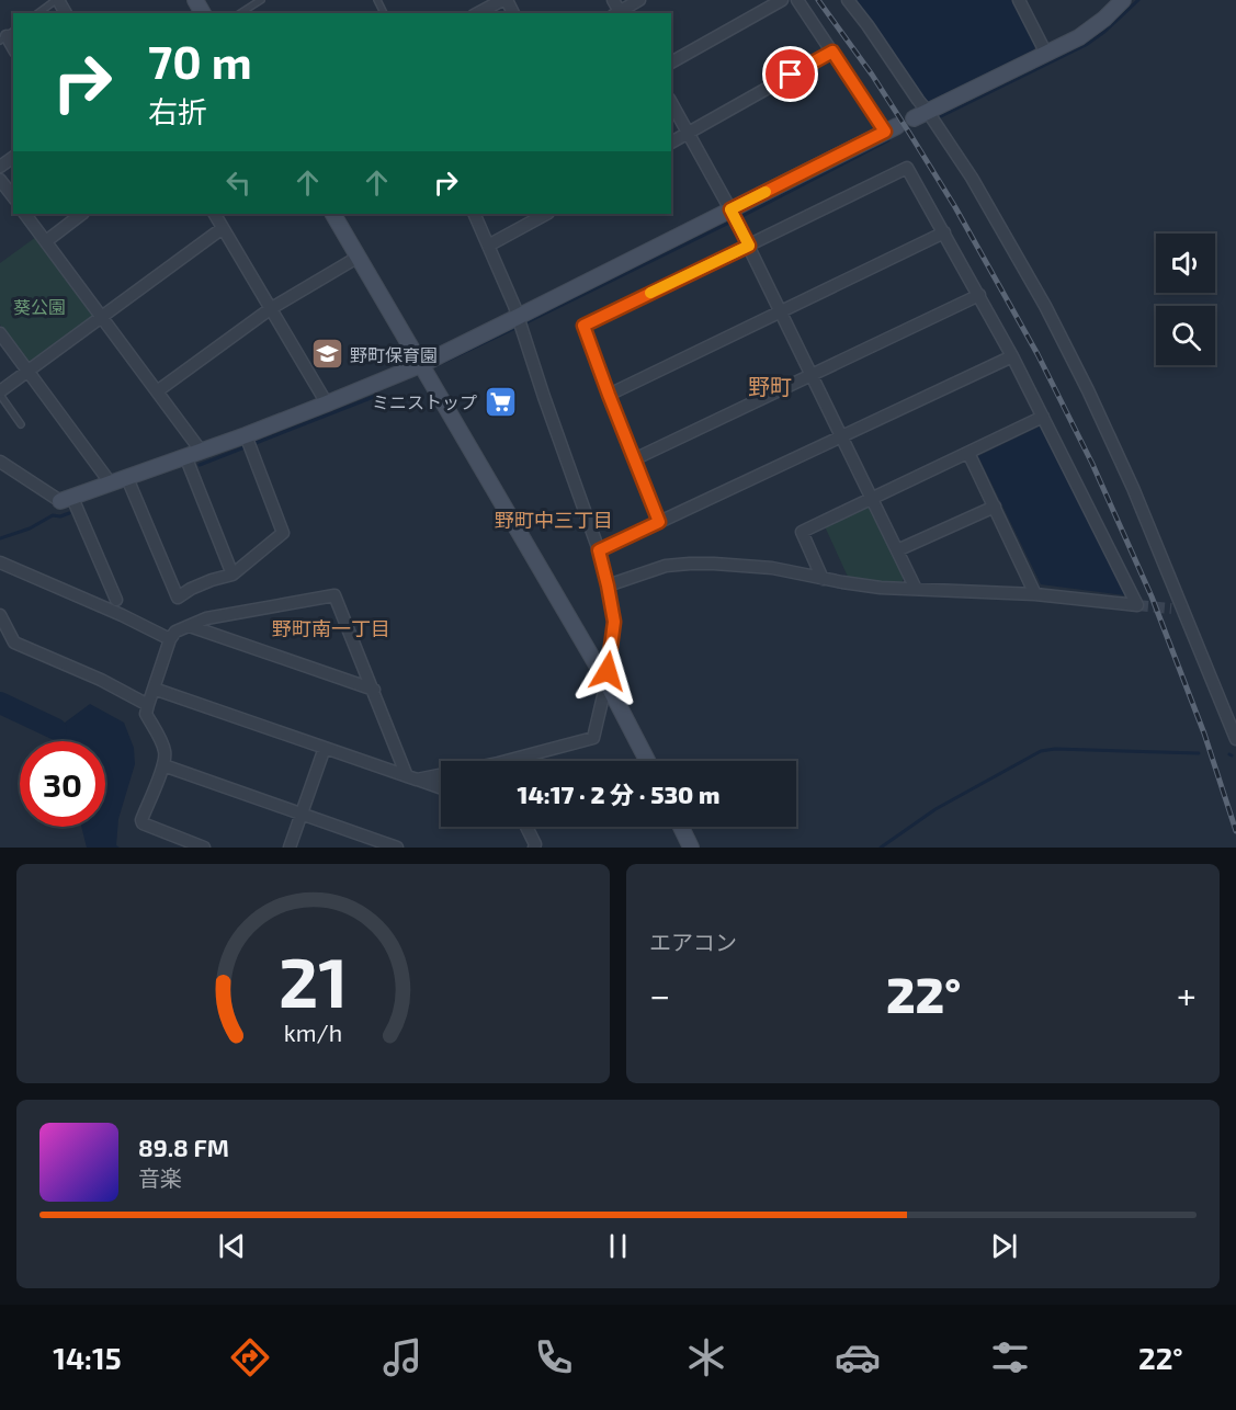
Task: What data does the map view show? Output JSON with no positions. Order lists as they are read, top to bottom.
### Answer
{
  "districts": ["野町", "野町中三丁目", "野町南一丁目"],
  "parks": ["葵公園"],
  "places": {
    "school or university": ["野町保育園"],
    "supermarket": ["ミニストップ"]
  },
  "page": {
    "turn": ["70 m", "右折"],
    "limit": "30",
    "trip": "14:17 · 2 分 · 530 m",
    "tile": "エアコン",
    "heat": ["−", "22°", "+"],
    "song": ["89.8 FM", "音楽"],
    "tabs": ["14:15", "22°"],
    "gauge": ["21", "km/h"]
  }
}
